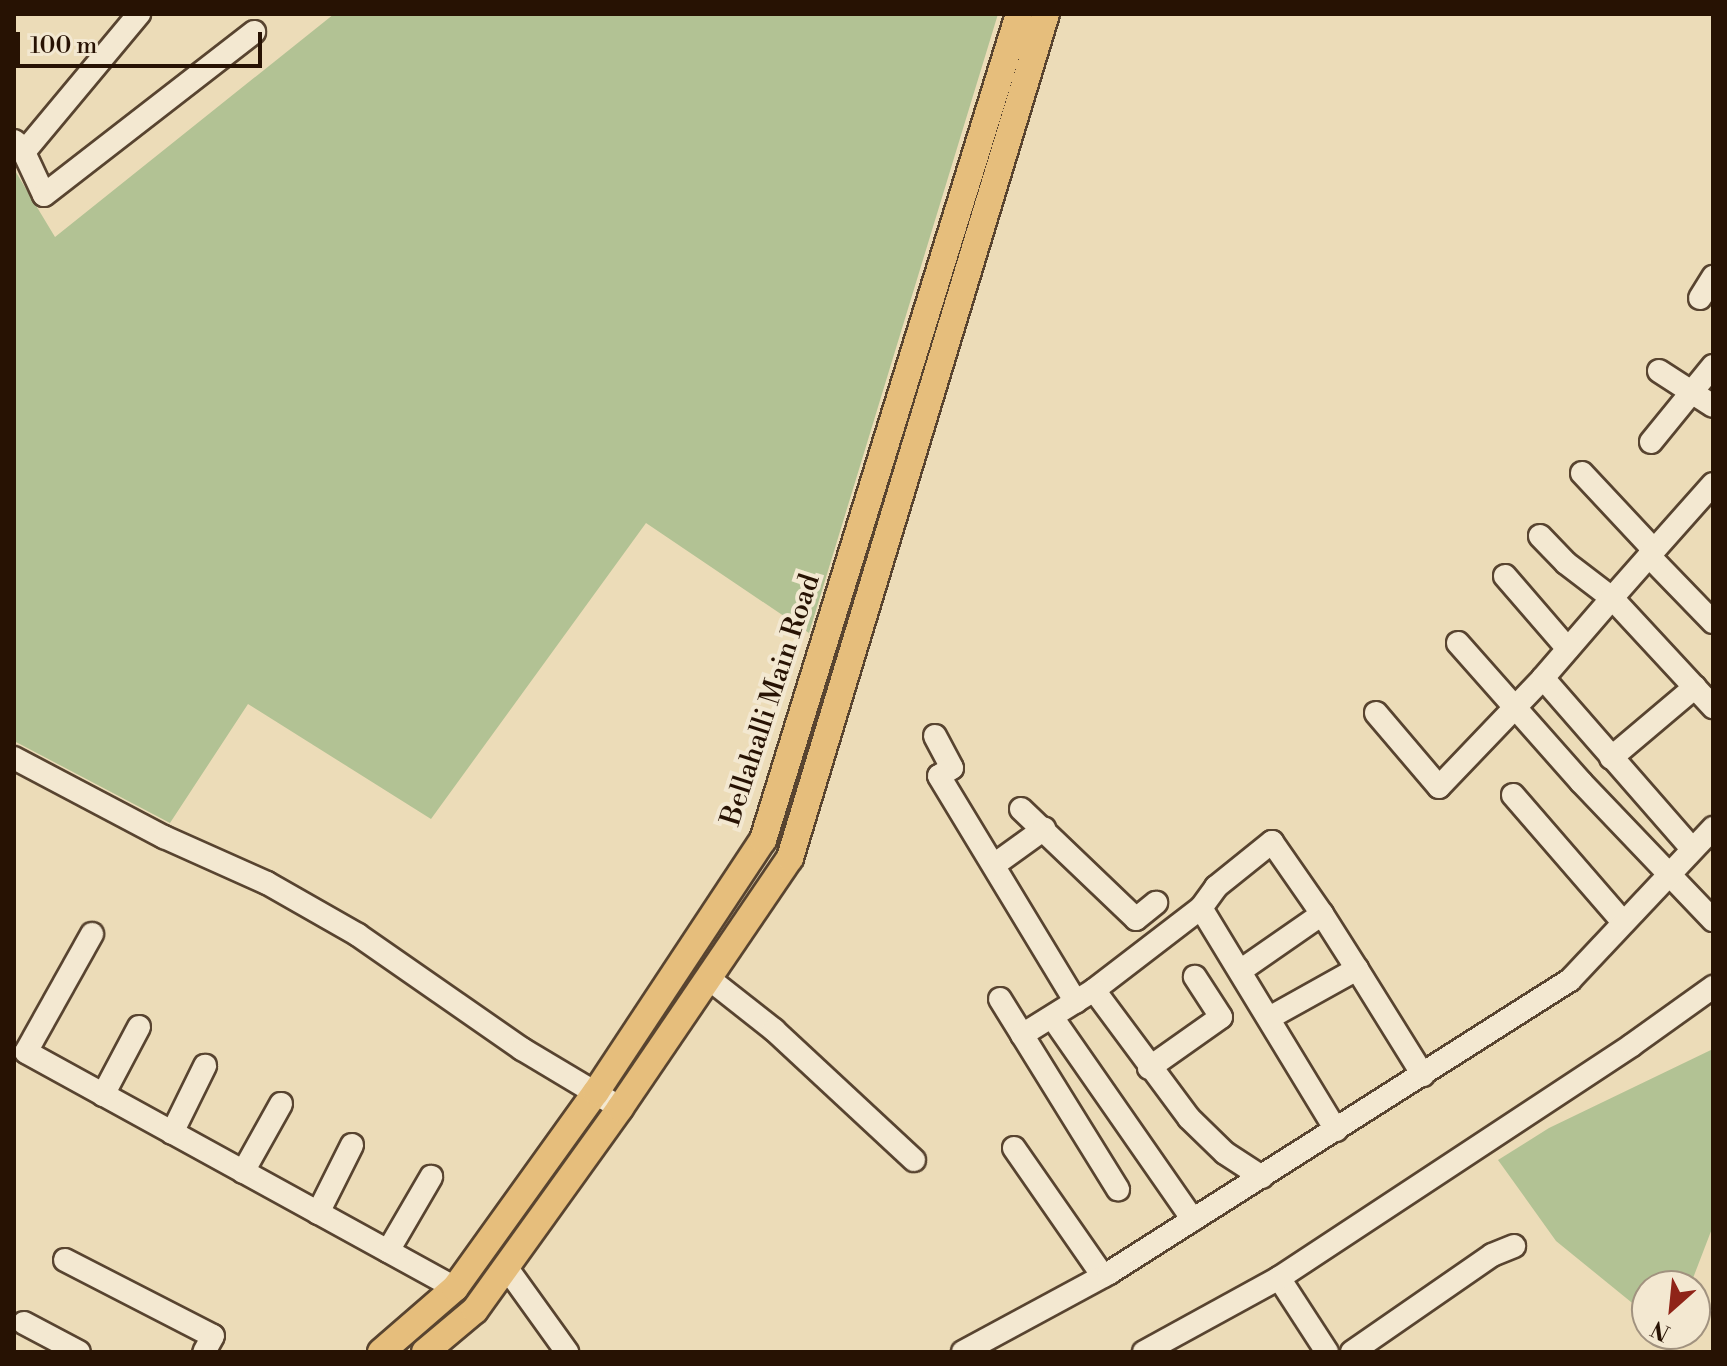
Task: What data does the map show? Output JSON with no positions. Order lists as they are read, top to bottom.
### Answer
{
  "streets": {
    "main road": ["Bellahalli Main Road"]
  },
  "scale_bar": "100 m",
  "north": "bottom left"
}
